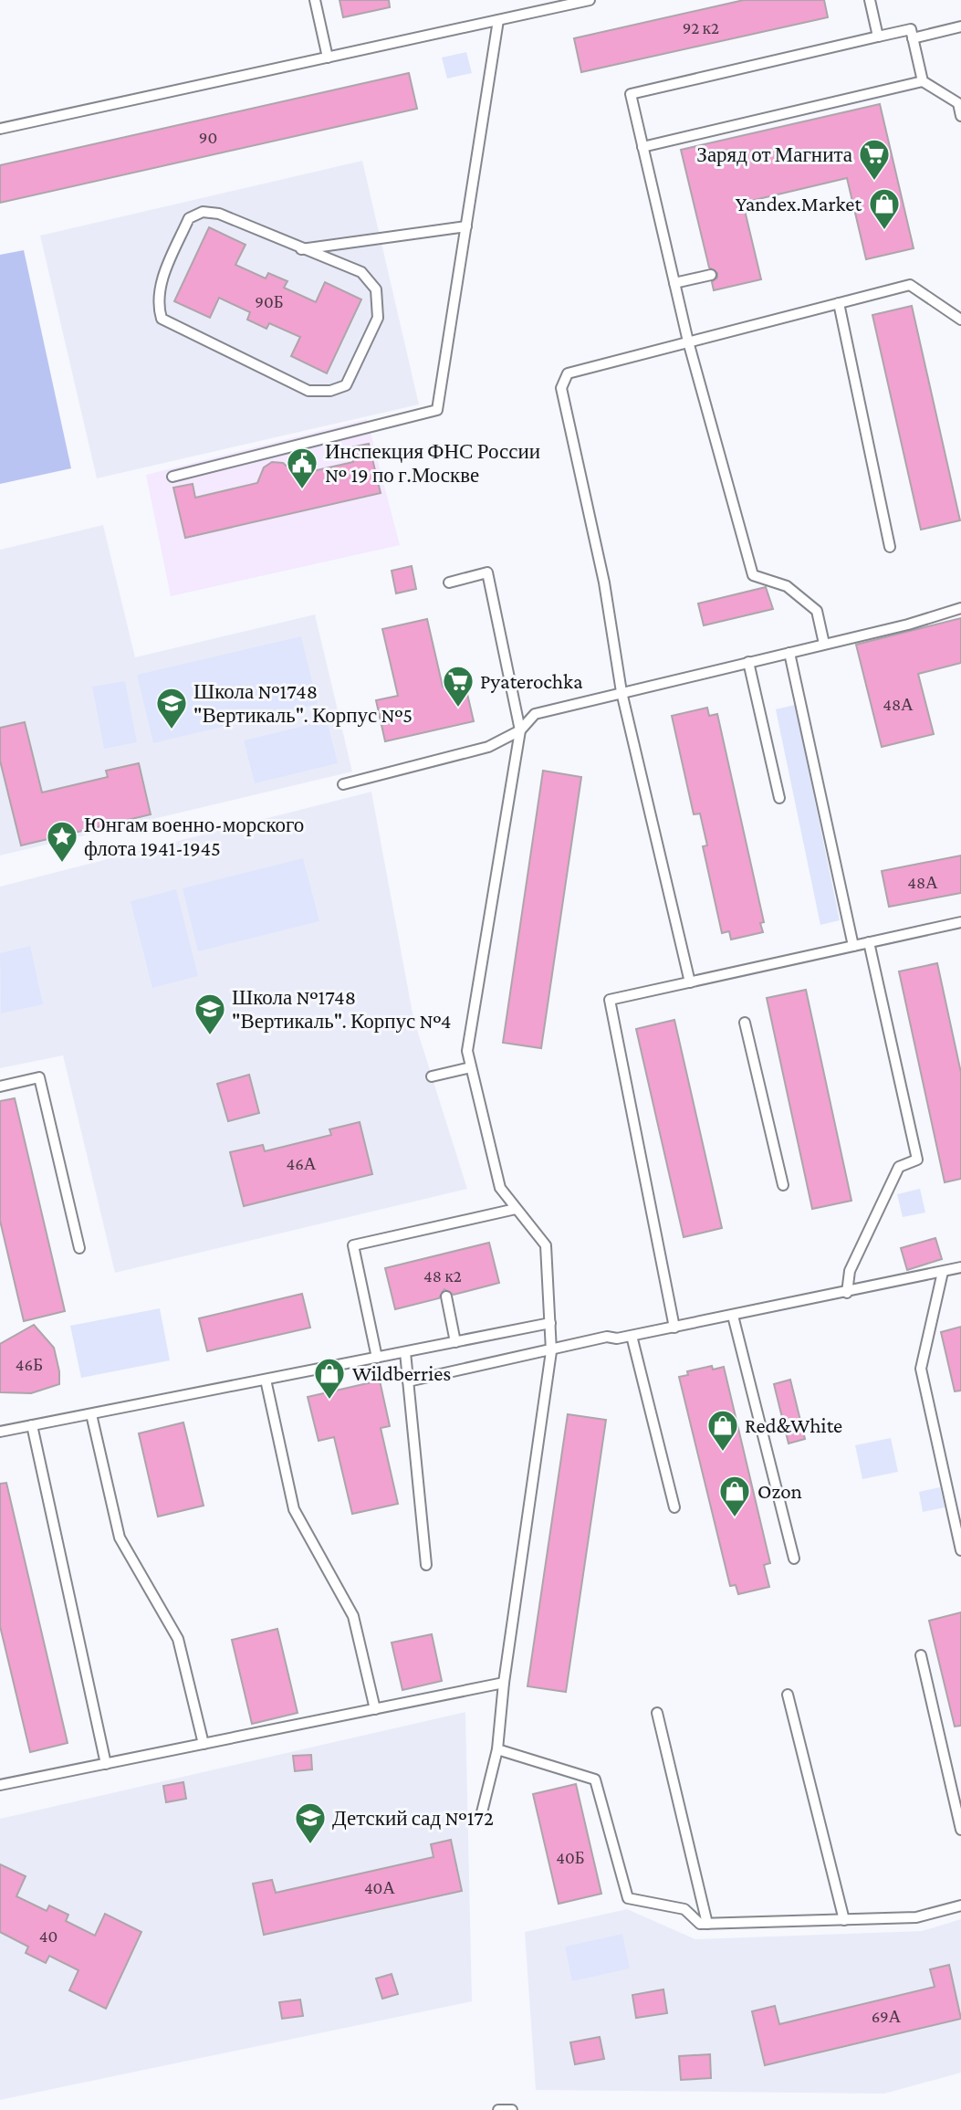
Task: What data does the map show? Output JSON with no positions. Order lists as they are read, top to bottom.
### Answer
{
  "places": {
    "supermarket": ["Заряд от Магнита", "Pyaterochka"],
    "shop": [
      "Yandex.Market",
      "Wildberries",
      "Red&White",
      "Ozon"
    ],
    "public building": ["Инспекция ФНС России № 19 по г.Москве"],
    "school or university": ["Школа №1748 \"Вертикаль\". Корпус №5", "Школа №1748 \"Вертикаль\". Корпус №4", "Детский сад №172"],
    "place": ["Юнгам военно-морского флота 1941-1945"]
  },
  "house_numbers": [
    "92 к2",
    "90",
    "90Б",
    "48А",
    "48А",
    "46А",
    "48 к2",
    "46Б",
    "40Б",
    "40А",
    "40",
    "69А"
  ]
}
